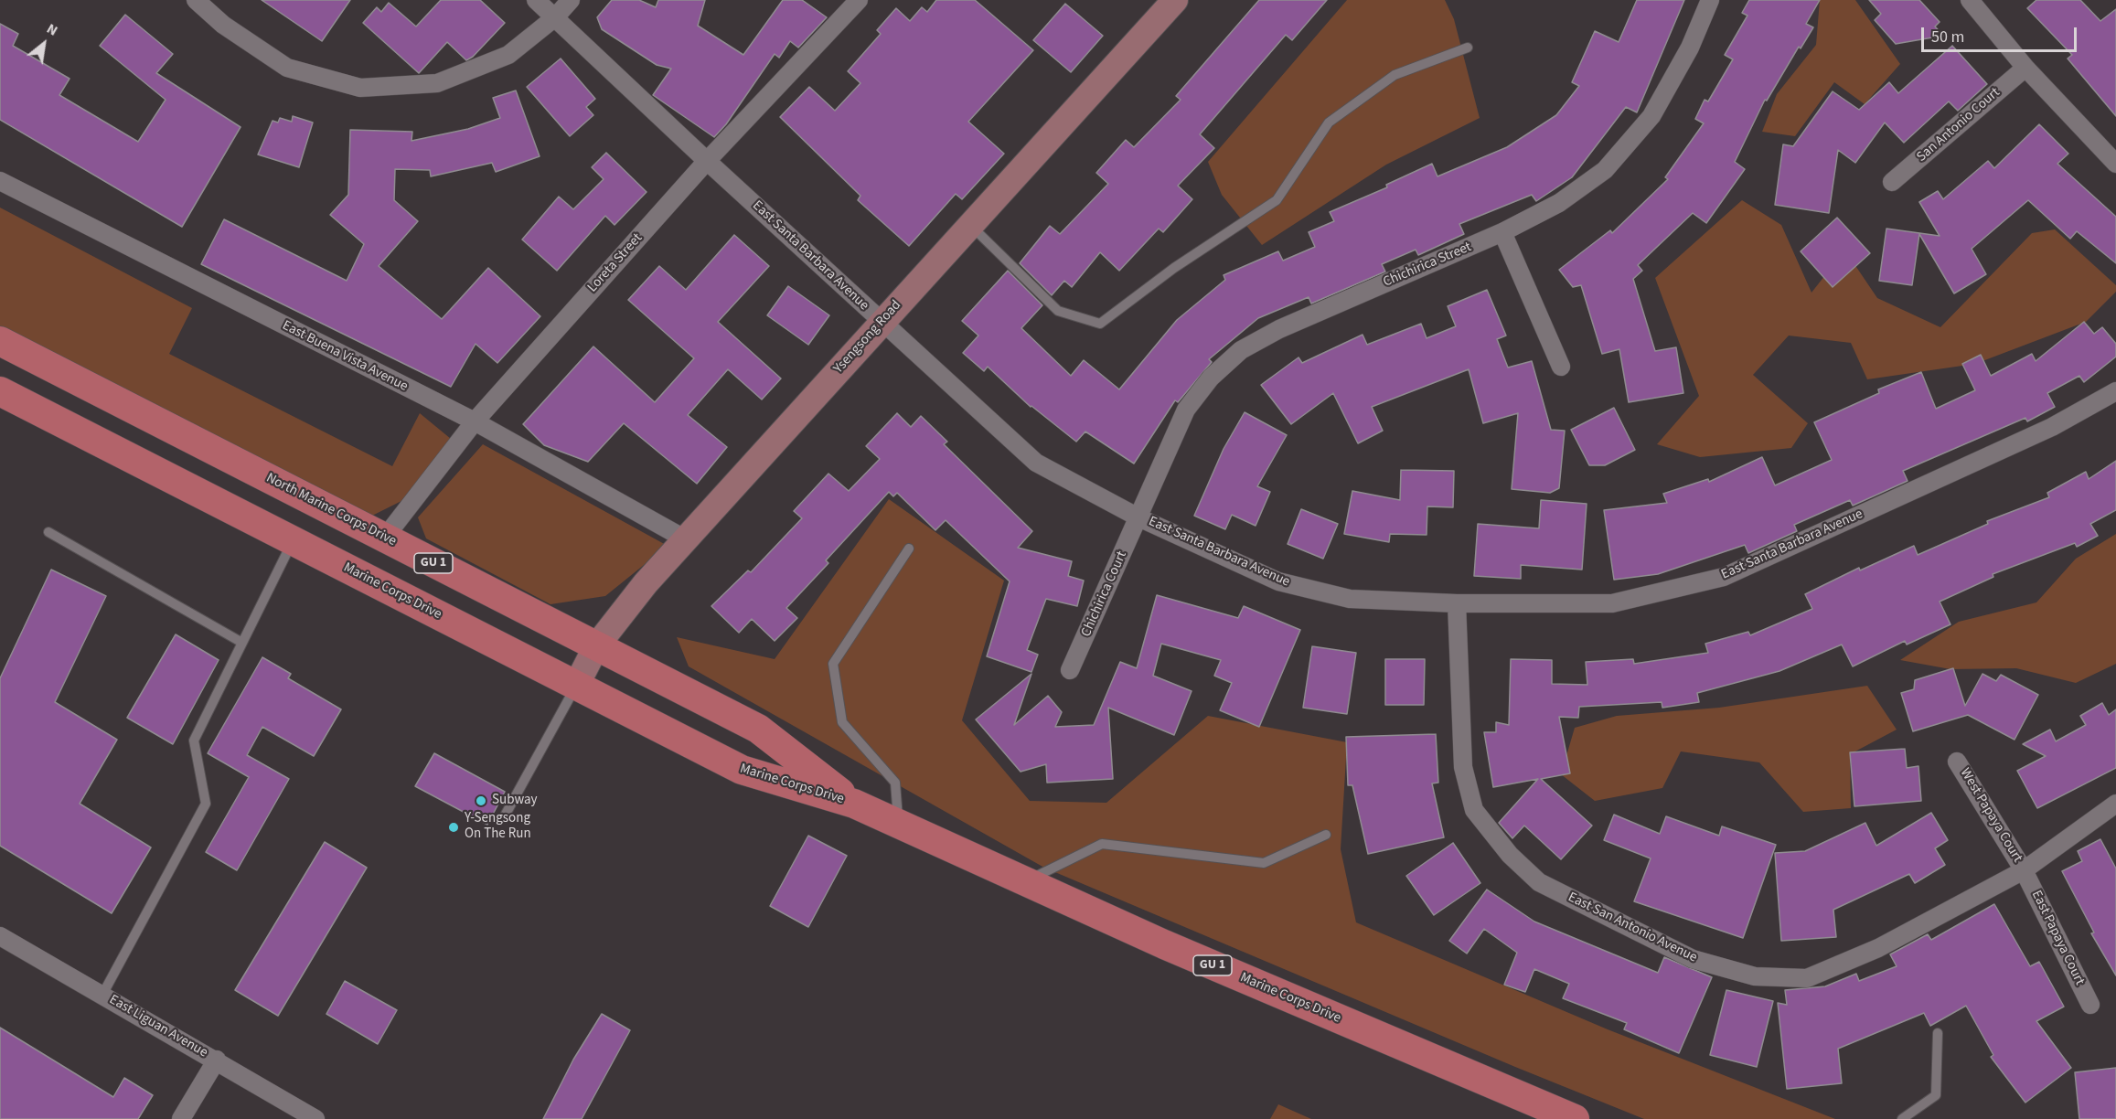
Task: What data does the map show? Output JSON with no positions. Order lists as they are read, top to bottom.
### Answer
{
  "streets": {
    "main road": [
      "Ysengsong Road",
      "North Marine Corps Drive",
      "GU 1",
      "Marine Corps Drive"
    ],
    "street": [
      "San Antonio Court",
      "East Santa Barbara Avenue",
      "Loreta Street",
      "Chichirica Street",
      "East Buena Vista Avenue",
      "Chichirica Court",
      "West Papaya Court",
      "East San Antonio Avenue",
      "East Papaya Court",
      "East Liguan Avenue"
    ]
  },
  "crossings": [
    ["East Santa Barbara Avenue", "Loreta Street"],
    ["East Santa Barbara Avenue", "Chichirica Street"],
    ["East Santa Barbara Avenue", "Ysengsong Road"],
    ["East Santa Barbara Avenue", "Chichirica Court"],
    ["East Santa Barbara Avenue", "East San Antonio Avenue"],
    ["Loreta Street", "East Buena Vista Avenue"],
    ["Loreta Street", "North Marine Corps Drive"],
    ["Chichirica Street", "Chichirica Court"],
    ["Ysengsong Road", "East Buena Vista Avenue"],
    ["Ysengsong Road", "North Marine Corps Drive"],
    ["Ysengsong Road", "Marine Corps Drive"],
    ["North Marine Corps Drive", "Marine Corps Drive"],
    ["West Papaya Court", "East San Antonio Avenue"],
    ["West Papaya Court", "East Papaya Court"],
    ["East San Antonio Avenue", "East Papaya Court"]
  ],
  "places": ["Subway", "Y-Sengsong On The Run"],
  "scale_bar": "50 m",
  "north": "top right"
}
